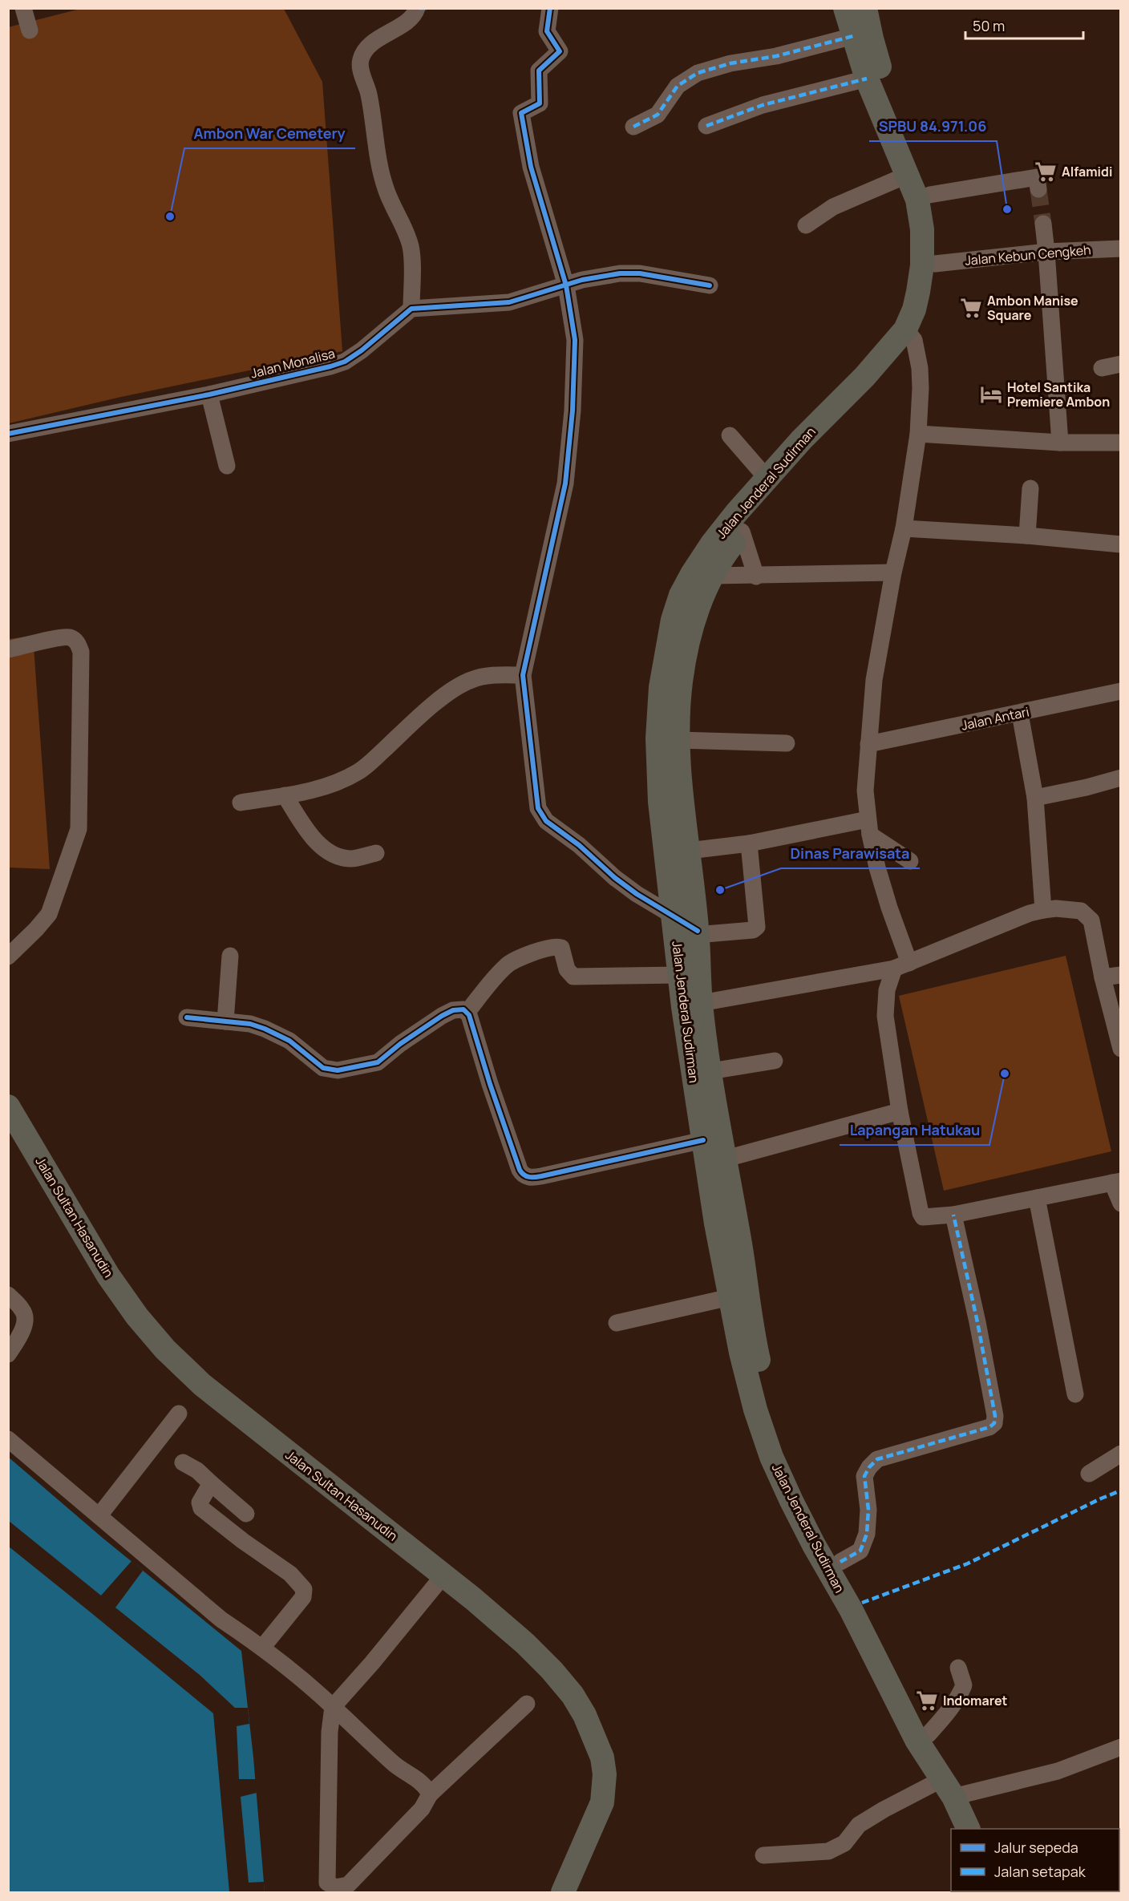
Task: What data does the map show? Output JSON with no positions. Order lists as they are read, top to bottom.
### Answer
{
  "streets": {
    "highway": ["Jalan Jenderal Sudirman", "Jalan Sultan Hasanudin"],
    "street": ["Jalan Kebun Cengkeh", "Jalan Monalisa", "Jalan Antari"]
  },
  "crossings": [
    ["Jalan Kebun Cengkeh", "Jalan Jenderal Sudirman"]
  ],
  "places": {
    "supermarket": ["Alfamidi", "Ambon Manise Square", "Indomaret"],
    "other": [
      "SPBU 84.971.06",
      "Ambon War Cemetery",
      "Dinas Parawisata",
      "Lapangan Hatukau"
    ],
    "hotel": ["Hotel Santika Premiere Ambon"]
  },
  "legend": ["Jalur sepeda", "Jalan setapak"],
  "scale_bar": "50 m"
}
